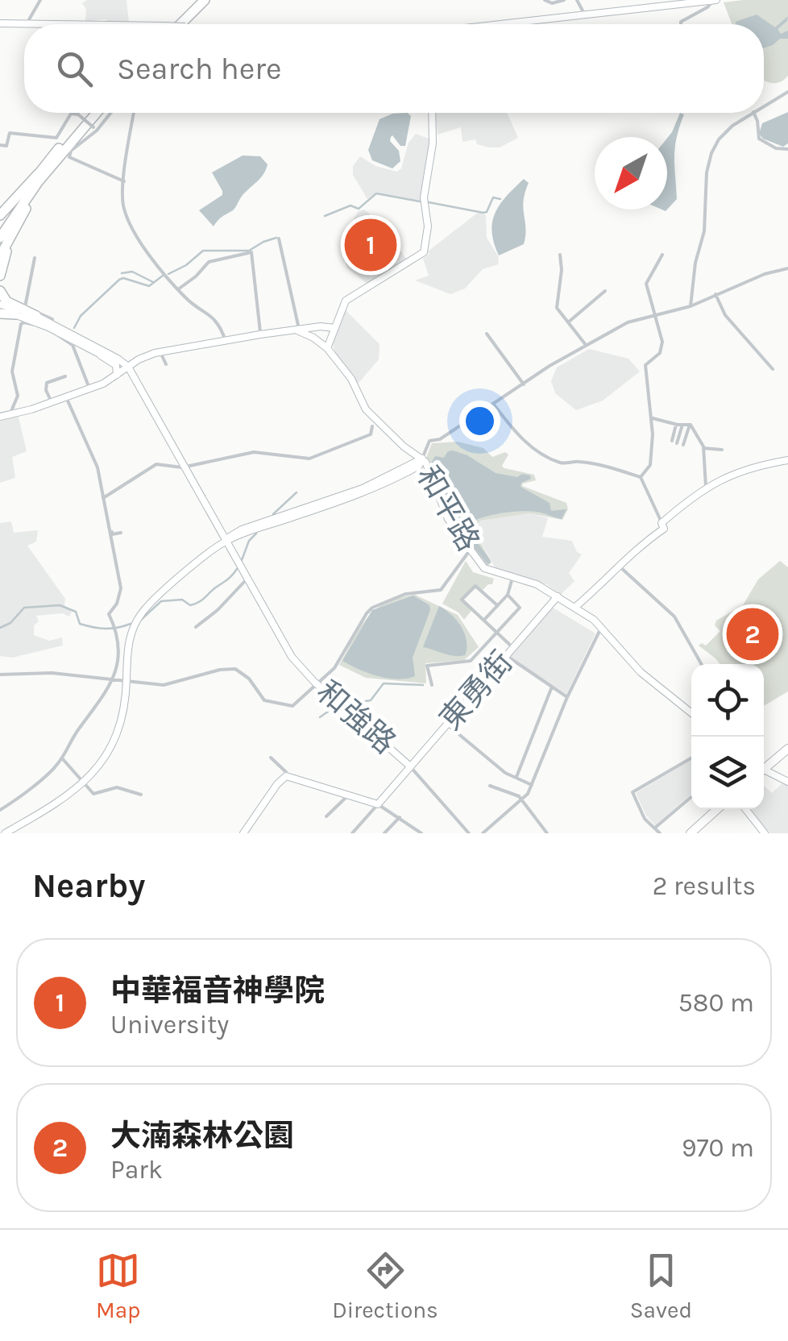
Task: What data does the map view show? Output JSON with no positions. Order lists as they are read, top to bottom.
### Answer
{
  "streets": {
    "street": ["和平路", "東勇街", "和強路"]
  },
  "crossings": [
    ["和平路", "東勇街"],
    ["東勇街", "和強路"]
  ],
  "north": "bottom left",
  "page": {
    "search": "Search here",
    "pins": ["1", "2"],
    "heading": ["Nearby", "2 results"],
    "list": [
      {
        "mark": "1",
        "name": "中華福音神學院",
        "note": "University",
        "value": "580 m"
      },
      {
        "mark": "2",
        "name": "大湳森林公園",
        "note": "Park",
        "value": "970 m"
      }
    ],
    "nav": ["Map", "Directions", "Saved"]
  }
}
